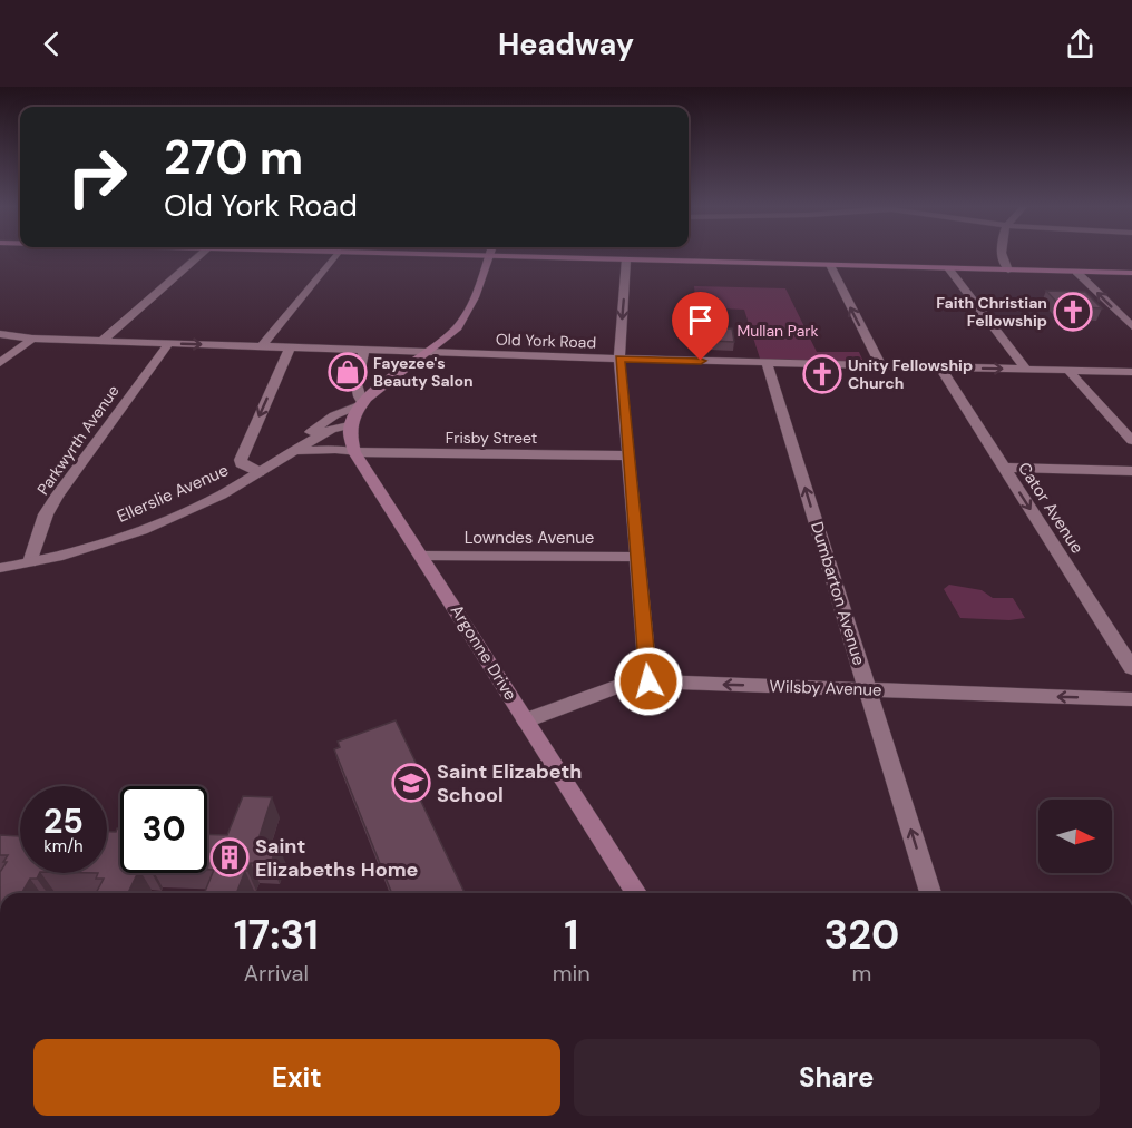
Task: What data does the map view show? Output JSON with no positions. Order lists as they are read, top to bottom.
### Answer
{
  "streets": {
    "main road": ["Argonne Drive"],
    "street": [
      "Old York Road",
      "Frisby Street",
      "Parkwyrth Avenue",
      "Ellerslie Avenue",
      "Cator Avenue",
      "Lowndes Avenue",
      "Dumbarton Avenue",
      "Wilsby Avenue"
    ]
  },
  "crossings": [
    ["Old York Road", "Parkwyrth Avenue"],
    ["Old York Road", "Cator Avenue"],
    ["Old York Road", "Dumbarton Avenue"],
    ["Frisby Street", "Ellerslie Avenue"],
    ["Frisby Street", "Argonne Drive"],
    ["Parkwyrth Avenue", "Ellerslie Avenue"],
    ["Ellerslie Avenue", "Argonne Drive"],
    ["Lowndes Avenue", "Argonne Drive"],
    ["Dumbarton Avenue", "Wilsby Avenue"],
    ["Argonne Drive", "Wilsby Avenue"]
  ],
  "one_way": ["Cator Avenue", "Dumbarton Avenue", "Wilsby Avenue"],
  "parks": ["Mullan Park"],
  "places": {
    "church": ["Faith Christian Fellowship", "Unity Fellowship Church"],
    "shop": ["Fayezee's Beauty Salon"],
    "school or university": ["Saint Elizabeth School"],
    "building": ["Saint Elizabeths Home"]
  },
  "north": "right",
  "page": {
    "header": "Headway",
    "turn": ["270 m", "Old York Road"],
    "speed": "25 km/h",
    "limit": "30",
    "eta": [
      "17:31",
      "Arrival",
      "1",
      "min",
      "320",
      "m"
    ],
    "buttons": ["Exit", "Share"]
  }
}
